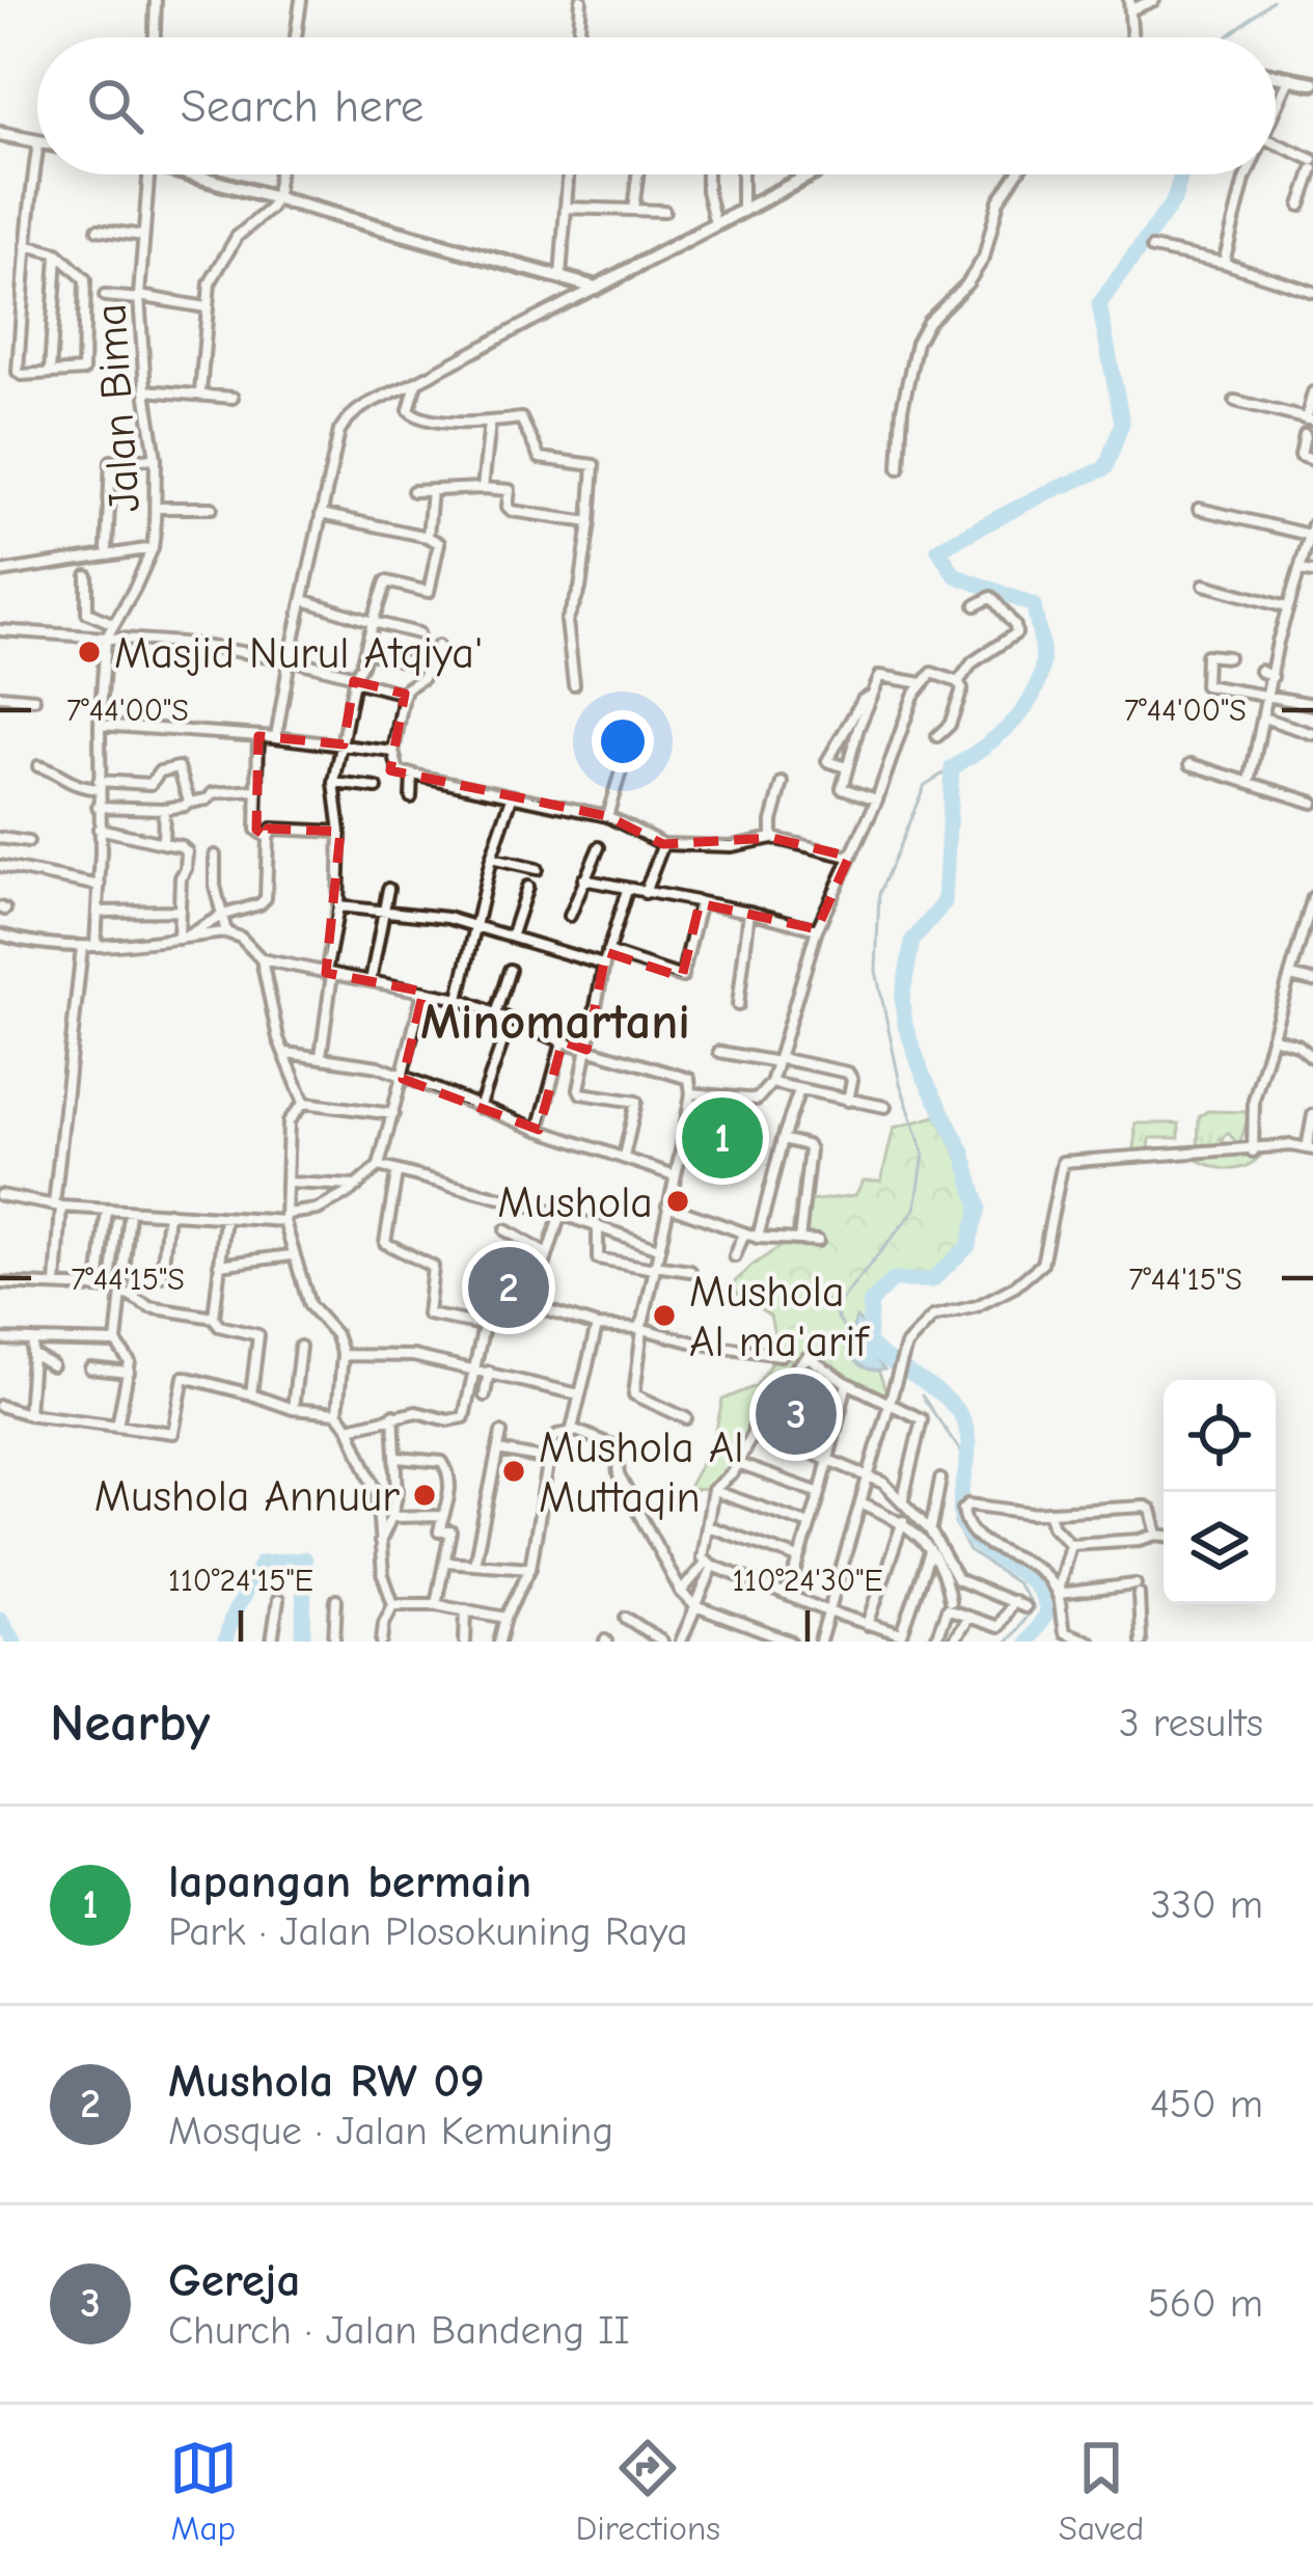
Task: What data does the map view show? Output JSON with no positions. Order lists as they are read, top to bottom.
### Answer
{
  "streets": {
    "street": ["Jalan Bima"]
  },
  "districts": ["Minomartani"],
  "places": [
    "Masjid Nurul Atqiya'",
    "Mushola",
    "Mushola Al ma'arif",
    "Mushola Al Muttaqin",
    "Mushola Annuur"
  ],
  "page": {
    "search": "Search here",
    "pins": ["1", "2", "3"],
    "heading": ["Nearby", "3 results"],
    "list": [
      {
        "mark": "1",
        "name": "lapangan bermain",
        "note": "Park · Jalan Plosokuning Raya",
        "value": "330 m"
      },
      {
        "mark": "2",
        "name": "Mushola RW 09",
        "note": "Mosque · Jalan Kemuning",
        "value": "450 m"
      },
      {
        "mark": "3",
        "name": "Gereja",
        "note": "Church · Jalan Bandeng II",
        "value": "560 m"
      }
    ],
    "nav": ["Map", "Directions", "Saved"]
  },
  "coordinates": [
    "7°44'00\"S",
    "7°44'15\"S",
    "110°24'15\"E",
    "110°24'30\"E"
  ]
}
